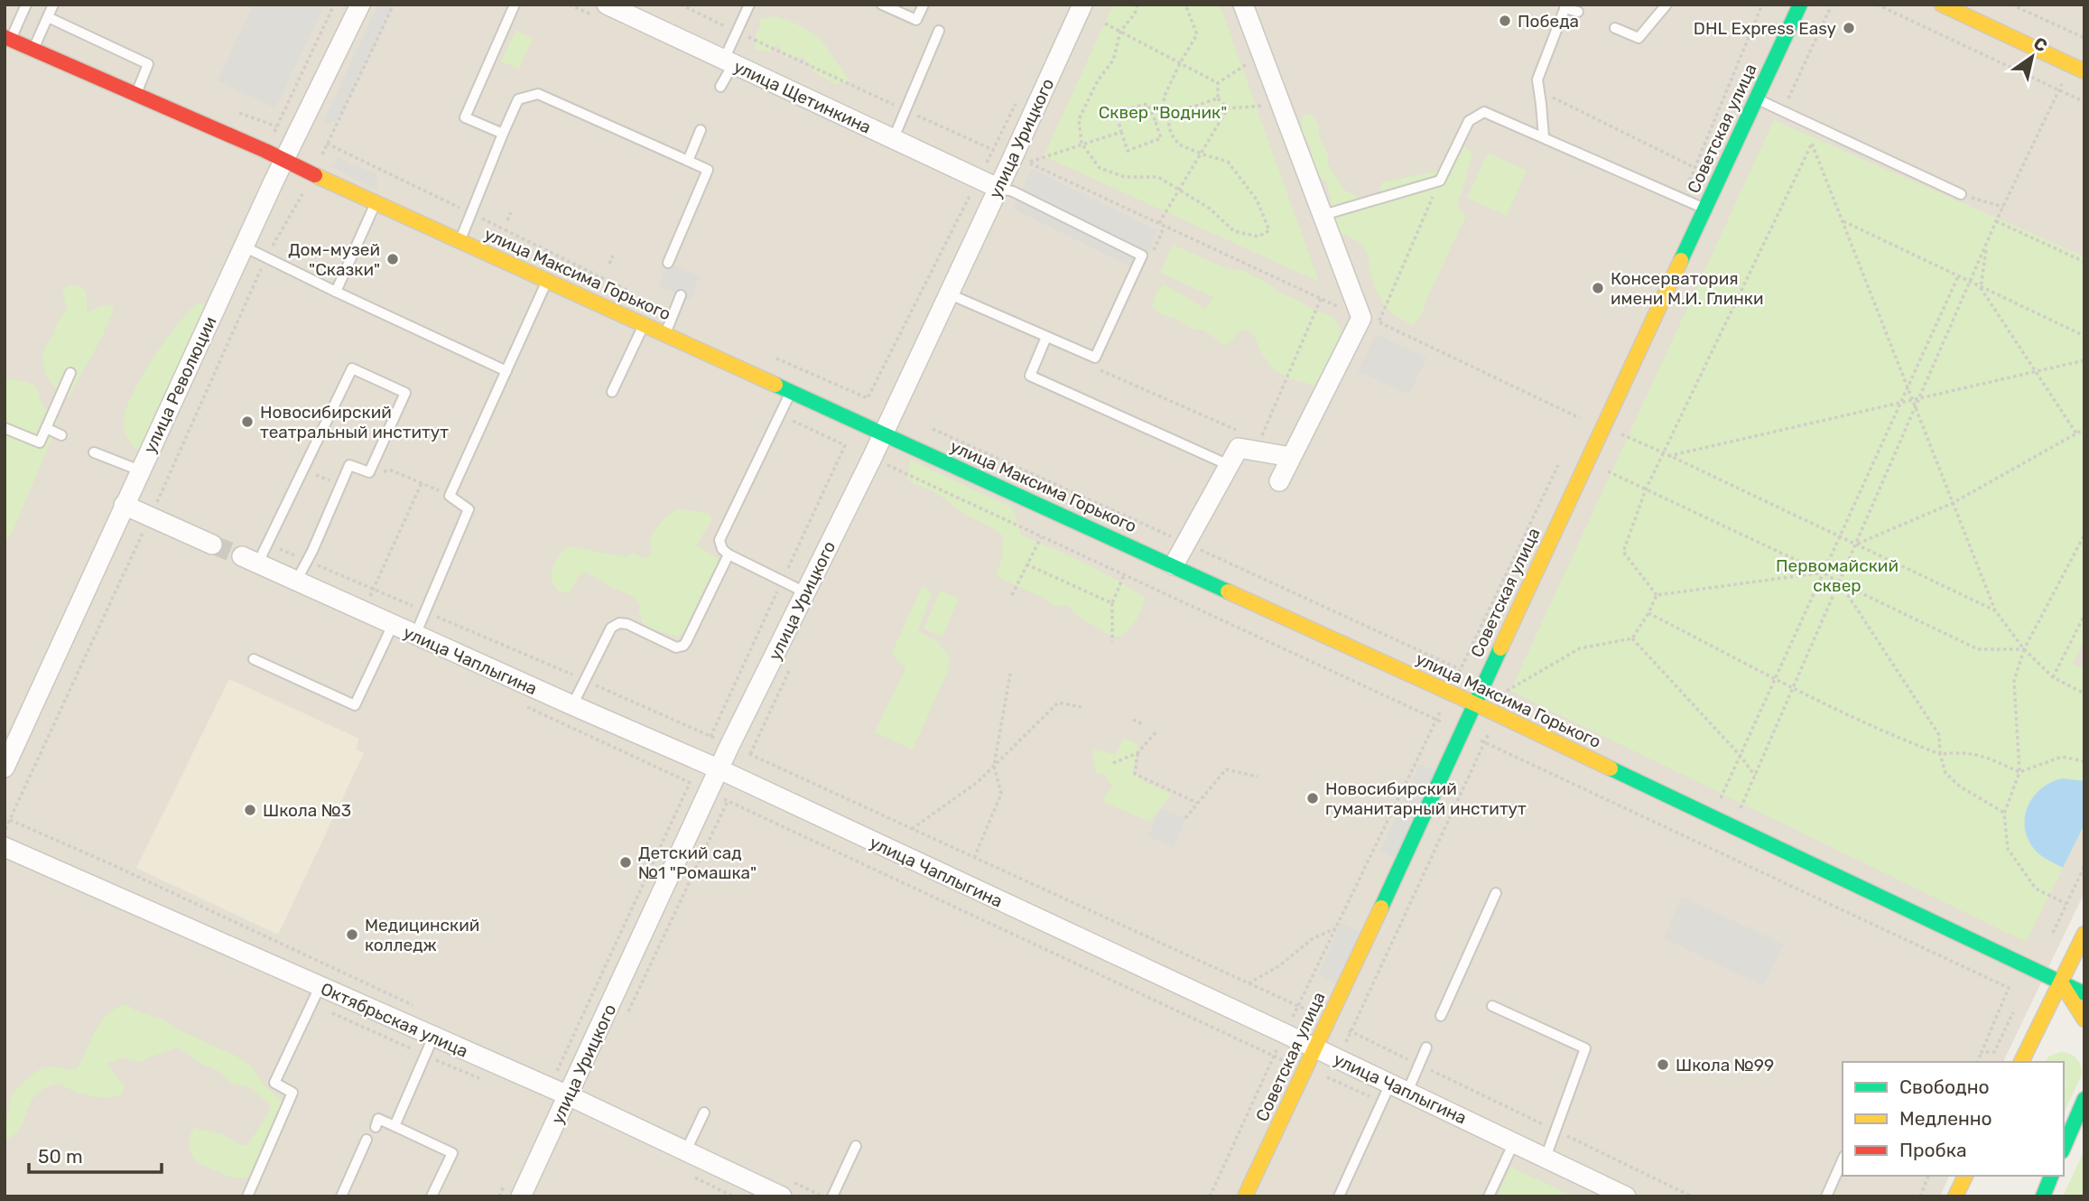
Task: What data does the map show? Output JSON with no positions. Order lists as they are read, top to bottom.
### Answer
{
  "streets": {
    "street": [
      "улица Щетинкина",
      "Советская улица",
      "улица Урицкого",
      "улица Максима Горького",
      "улица Революции",
      "улица Чаплыгина",
      "Октябрьская улица"
    ]
  },
  "crossings": [
    ["улица Щетинкина", "улица Урицкого"],
    ["Советская улица", "улица Максима Горького"],
    ["Советская улица", "улица Чаплыгина"],
    ["улица Урицкого", "улица Максима Горького"],
    ["улица Урицкого", "улица Чаплыгина"],
    ["улица Урицкого", "Октябрьская улица"],
    ["улица Максима Горького", "улица Революции"]
  ],
  "parks": ["Сквер \"Водник\"", "Первомайский сквер"],
  "places": [
    "Победа",
    "DHL Express Easy",
    "Дом-музей \"Сказки\"",
    "Консерватория имени М.И. Глинки",
    "Новосибирский театральный институт",
    "Новосибирский гуманитарный институт",
    "Школа №3",
    "Детский сад №1 \"Ромашка\"",
    "Медицинский колледж",
    "Школа №99"
  ],
  "legend": ["Свободно", "Медленно", "Пробка"],
  "scale_bar": "50 m",
  "north": "top right"
}
